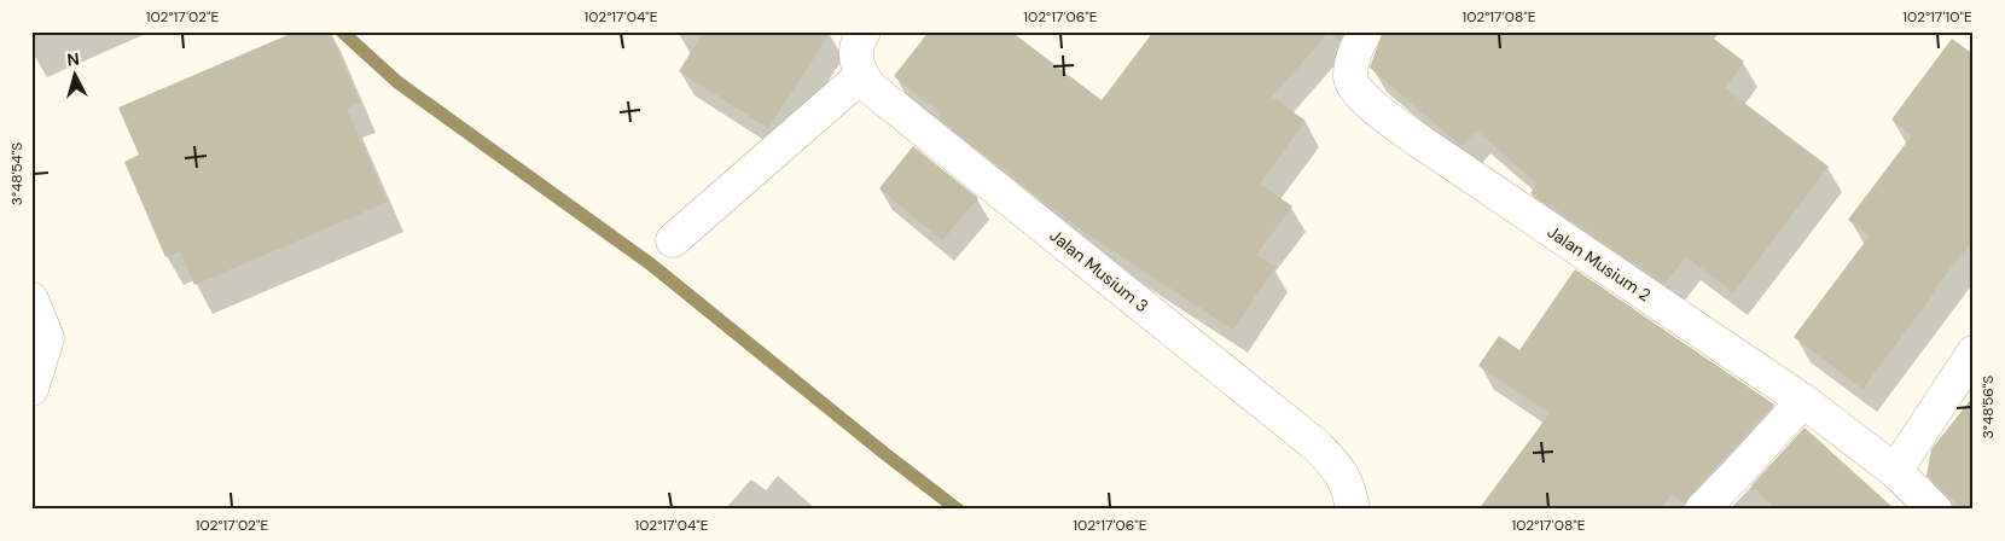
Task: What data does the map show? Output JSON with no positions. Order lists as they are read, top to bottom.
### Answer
{
  "streets": {
    "street": ["Jalan Musium 2", "Jalan Musium 3"]
  },
  "north": "top",
  "coordinates": [
    "102°17'02\"E",
    "102°17'04\"E",
    "102°17'06\"E",
    "102°17'08\"E",
    "102°17'10\"E",
    "3°48'54\"S",
    "3°48'56\"S"
  ]
}
